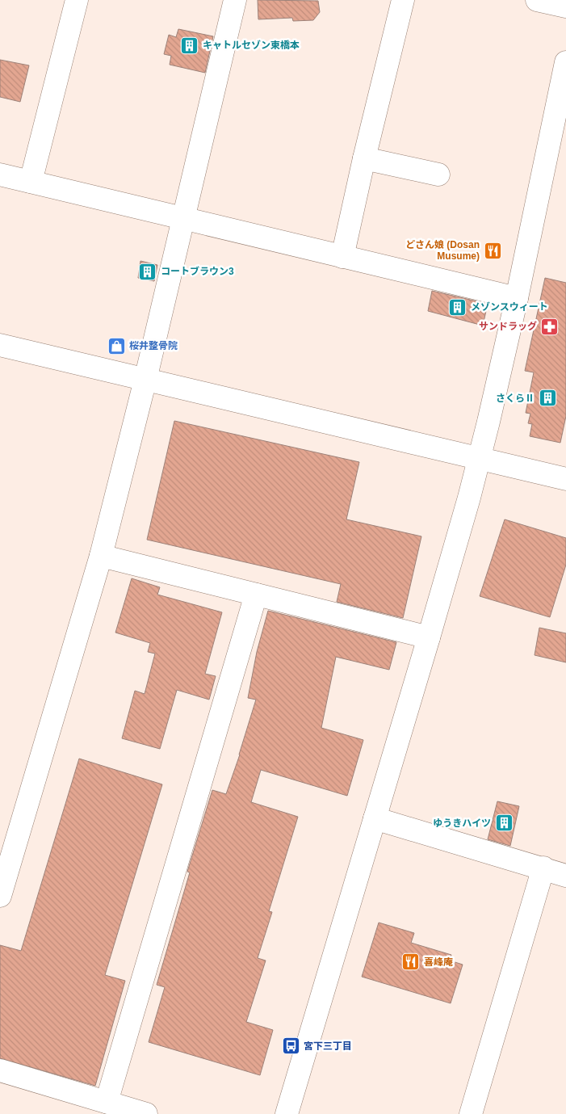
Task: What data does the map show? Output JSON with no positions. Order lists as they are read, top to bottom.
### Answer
{
  "places": {
    "building": [
      "キャトルセゾン東橋本",
      "コートブラウン3",
      "メゾンスウィート",
      "さくらⅡ",
      "ゆうきハイツ"
    ],
    "restaurant": ["どさん娘 (Dosan Musume)", "喜峰庵"],
    "pharmacy": ["サンドラッグ"],
    "shop": ["桜井整骨院"],
    "bus stop": ["宮下三丁目"]
  }
}
